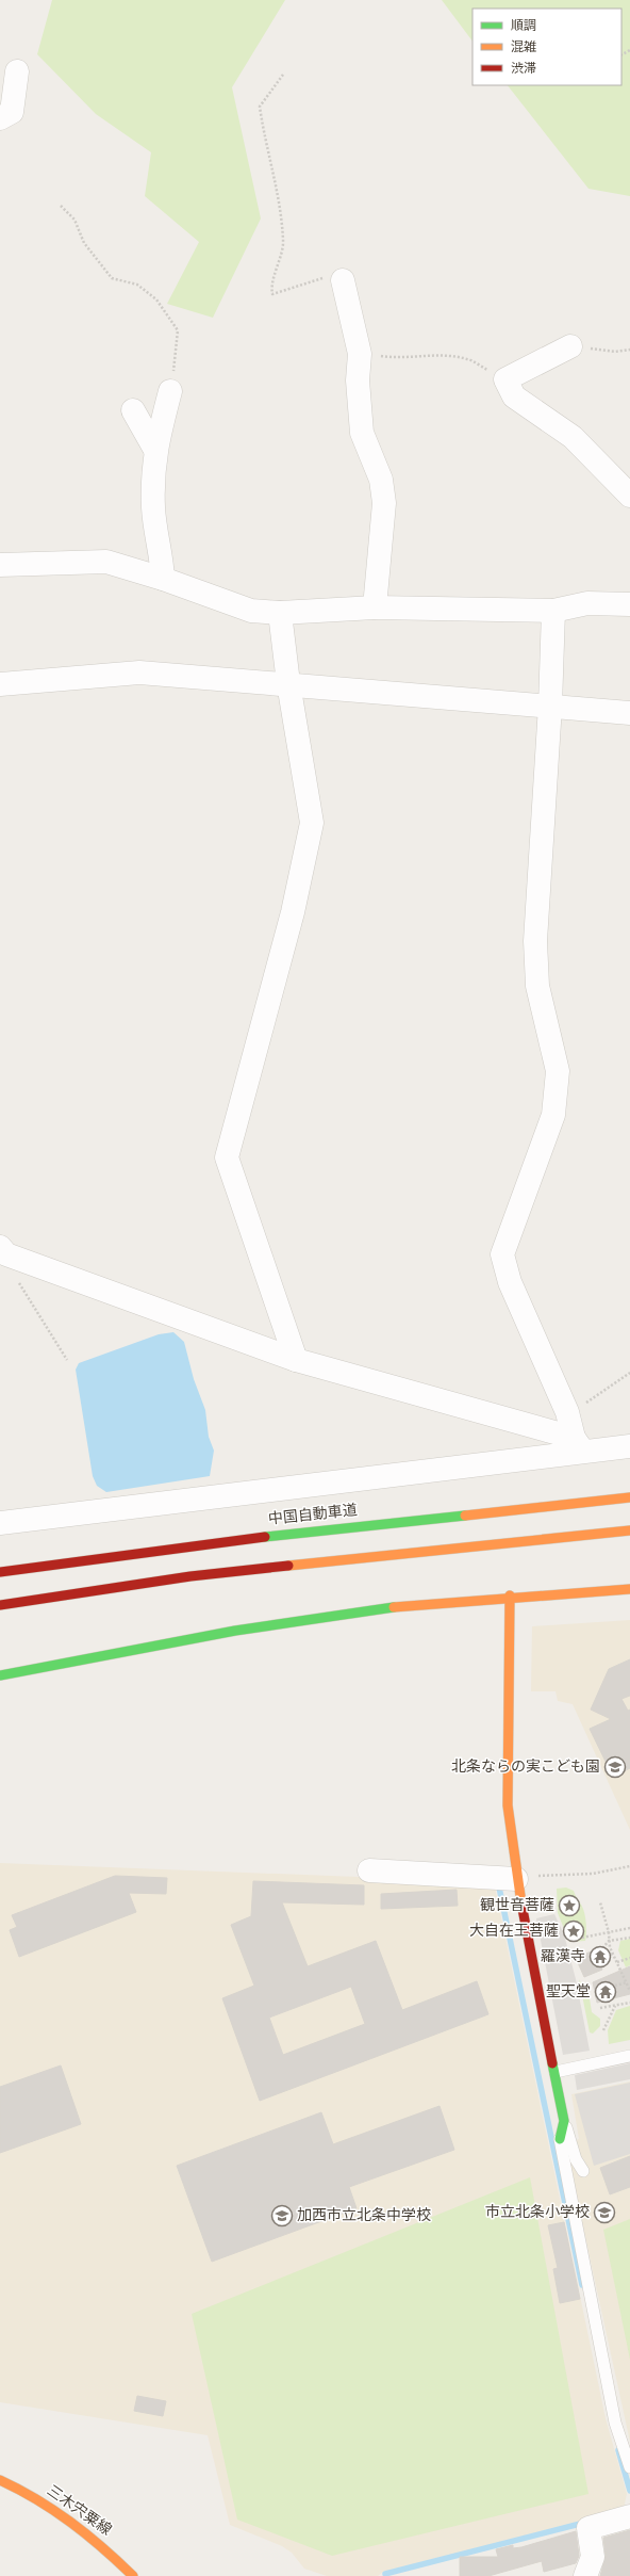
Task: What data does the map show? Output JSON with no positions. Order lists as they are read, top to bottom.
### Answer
{
  "streets": {
    "main road": ["中国自動車道", "三木宍粟線"]
  },
  "places": {
    "school or university": ["北条ならの実こども園", "市立北条小学校", "加西市立北条中学校"],
    "place": ["観世音菩薩", "大自在王菩薩"],
    "temple": ["羅漢寺", "聖天堂"]
  },
  "legend": ["順調", "混雑", "渋滞"]
}
